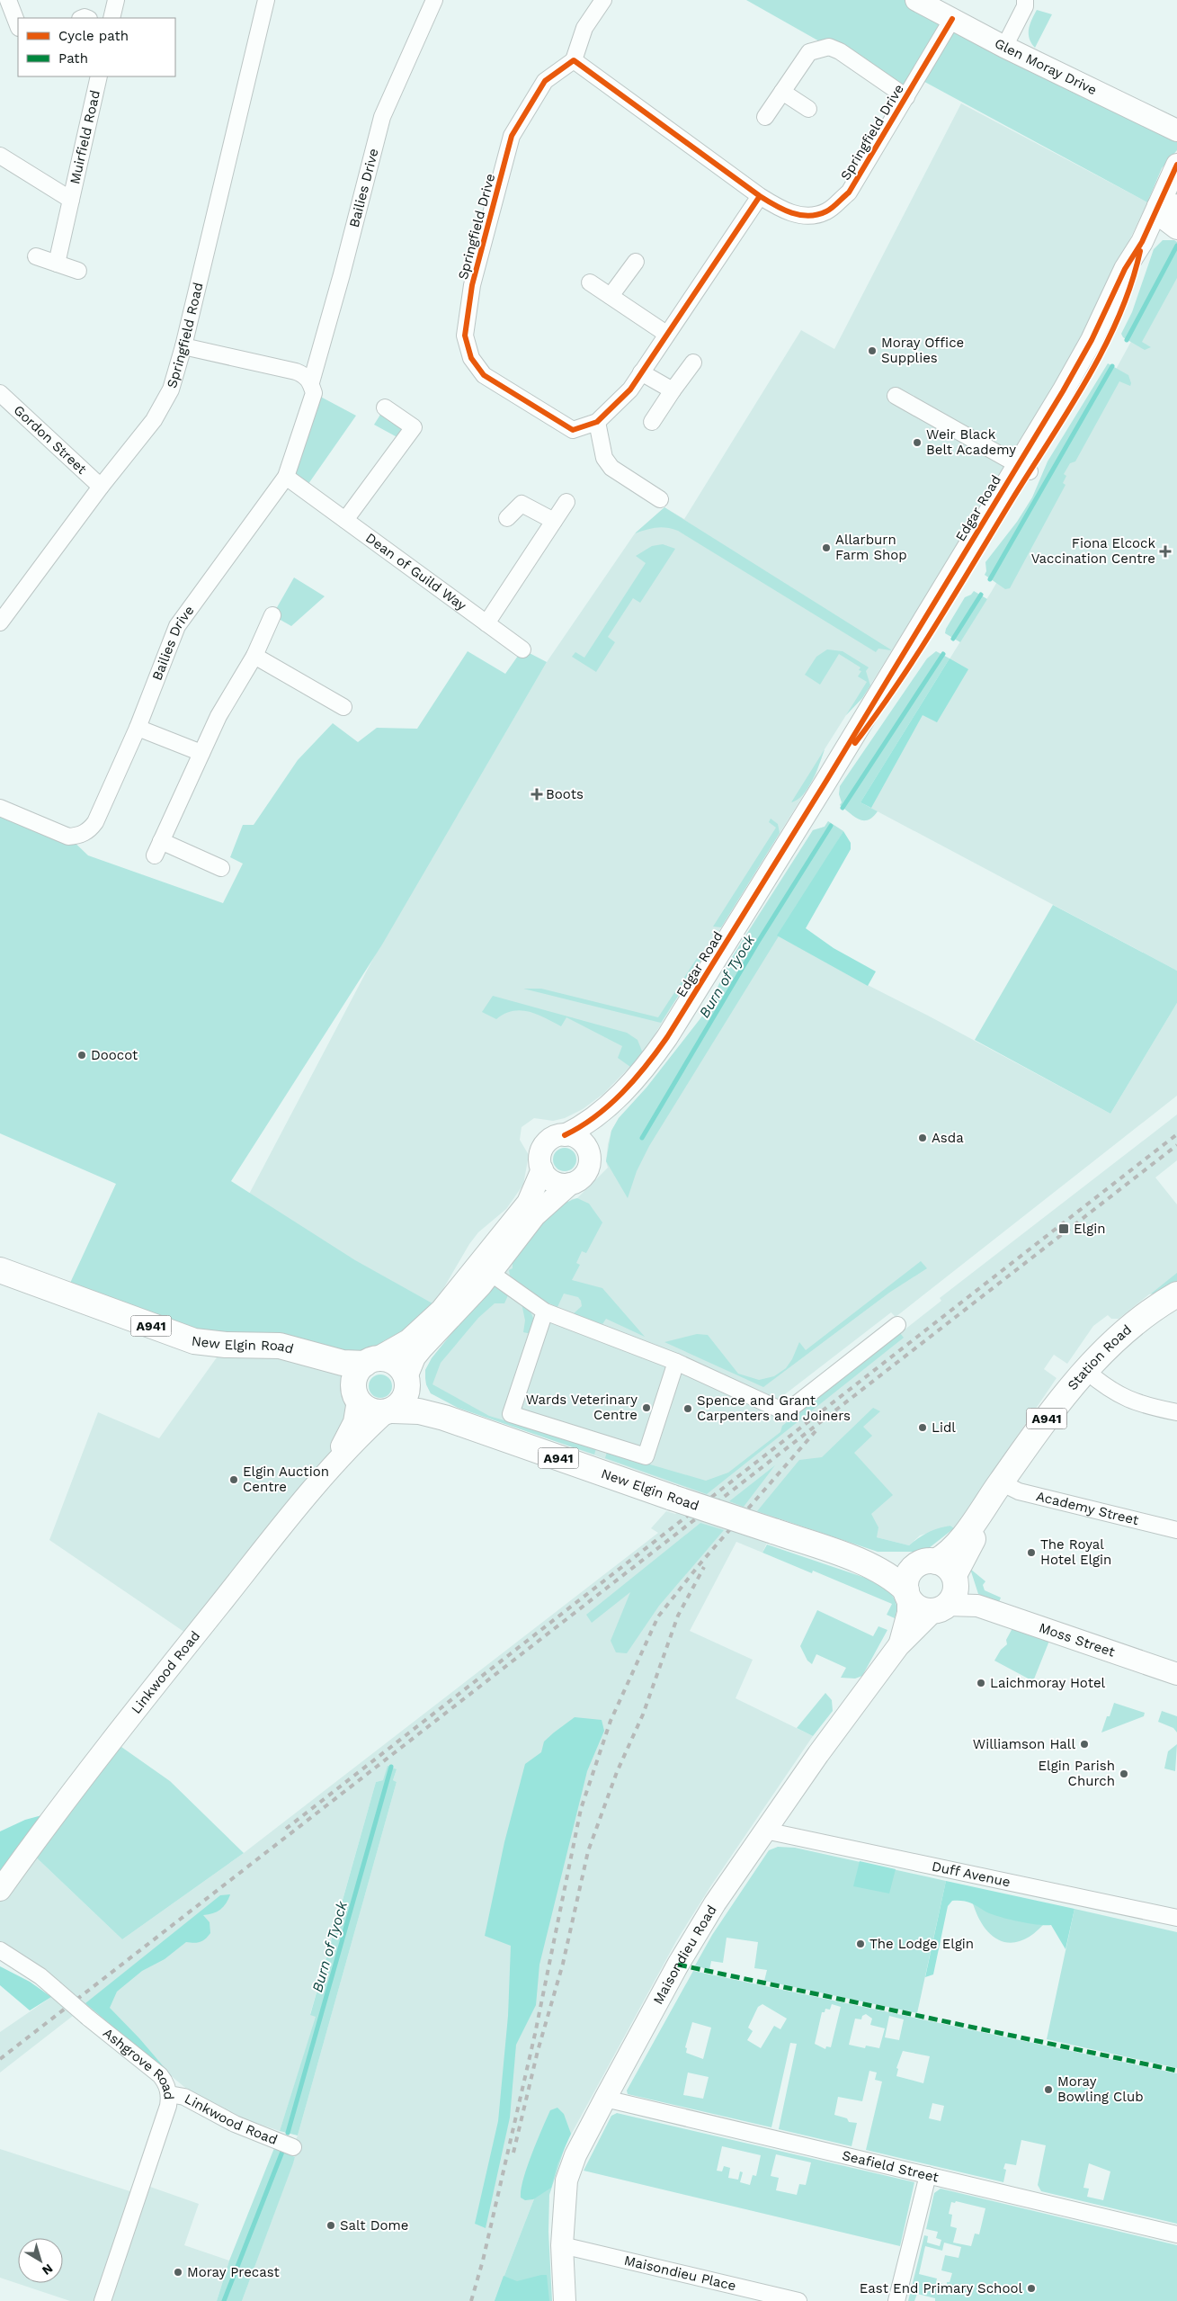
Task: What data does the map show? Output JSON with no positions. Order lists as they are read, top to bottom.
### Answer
{
  "streets": {
    "main road": ["A941", "New Elgin Road", "Station Road"],
    "street": [
      "Glen Moray Drive",
      "Springfield Drive",
      "Muirfield Road",
      "Bailies Drive",
      "Springfield Road",
      "Gordon Street",
      "Edgar Road",
      "Dean of Guild Way",
      "Academy Street",
      "Moss Street",
      "Linkwood Road",
      "Duff Avenue",
      "Maisondieu Road",
      "Ashgrove Road",
      "Seafield Street",
      "Maisondieu Place"
    ]
  },
  "crossings": [
    ["Glen Moray Drive", "Springfield Drive"],
    ["Bailies Drive", "Dean of Guild Way"],
    ["Springfield Road", "Gordon Street"],
    ["New Elgin Road", "Station Road"],
    ["New Elgin Road", "Moss Street"],
    ["New Elgin Road", "Linkwood Road"],
    ["New Elgin Road", "Maisondieu Road"],
    ["Station Road", "Academy Street"],
    ["Station Road", "Moss Street"],
    ["Station Road", "Maisondieu Road"],
    ["Moss Street", "Maisondieu Road"],
    ["Linkwood Road", "Ashgrove Road"],
    ["Duff Avenue", "Maisondieu Road"],
    ["Maisondieu Road", "Seafield Street"],
    ["Maisondieu Road", "Maisondieu Place"]
  ],
  "water": ["Burn of Tyock"],
  "places": {
    "other": [
      "Moray Office Supplies",
      "Weir Black Belt Academy",
      "Allarburn Farm Shop",
      "Doocot",
      "Asda",
      "Wards Veterinary Centre",
      "Spence and Grant Carpenters and Joiners",
      "Lidl",
      "Elgin Auction Centre",
      "The Royal Hotel Elgin",
      "Laichmoray Hotel",
      "Williamson Hall",
      "Elgin Parish Church",
      "The Lodge Elgin",
      "Moray Bowling Club",
      "Salt Dome",
      "Moray Precast",
      "East End Primary School"
    ],
    "health": ["Fiona Elcock Vaccination Centre", "Boots"],
    "transit": ["Elgin"]
  },
  "legend": ["Cycle path", "Path"],
  "north": "bottom right"
}
